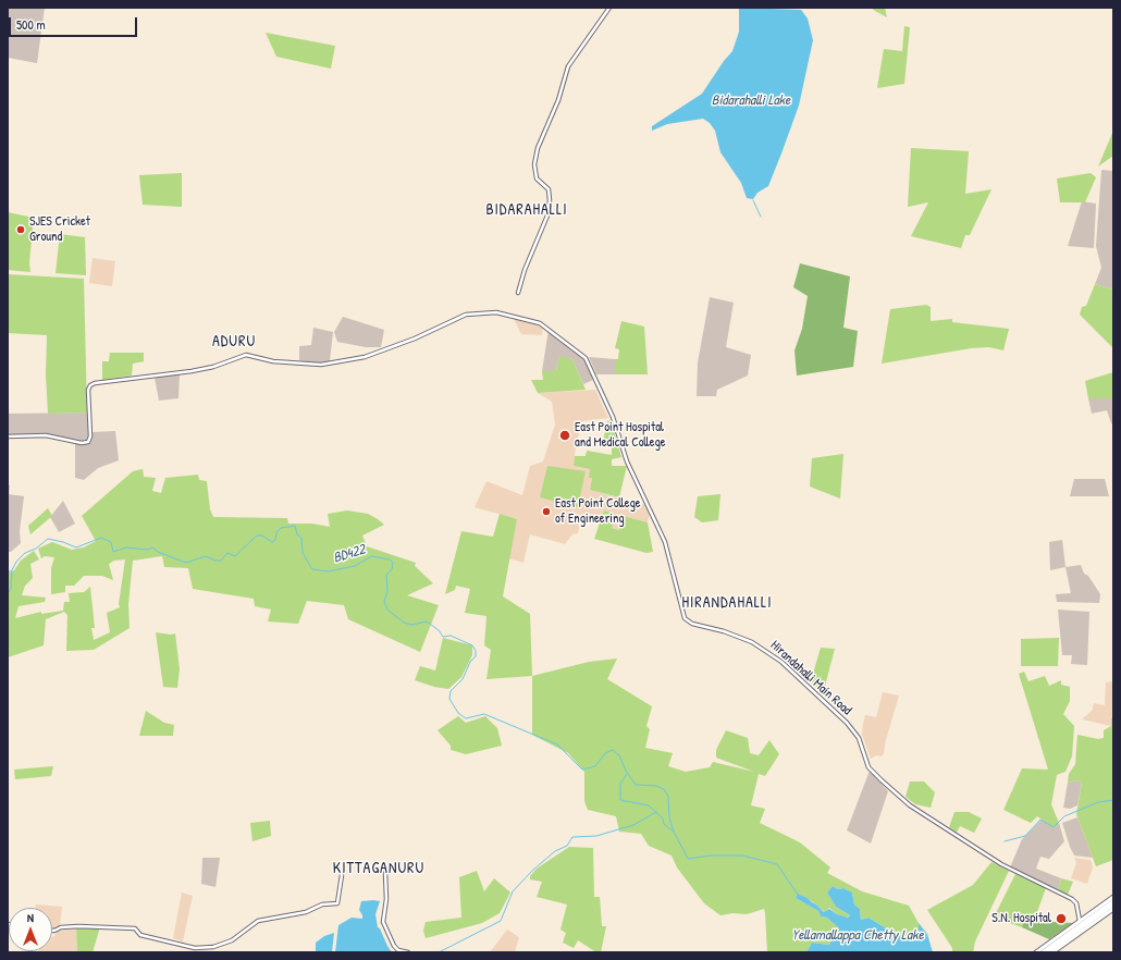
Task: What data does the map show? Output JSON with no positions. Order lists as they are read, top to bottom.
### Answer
{
  "streets": {
    "main road": ["Hirandahalli Main Road"]
  },
  "districts": [
    "BIDARAHALLI",
    "ADURU",
    "HIRANDAHALLI",
    "KITTAGANURU"
  ],
  "water": ["Bidarahalli Lake", "BD422", "Yellamallappa Chetty Lake"],
  "places": [
    "SJES Cricket Ground",
    "East Point Hospital and Medical College",
    "East Point College of Engineering",
    "S.N. Hospital"
  ],
  "scale_bar": "500 m",
  "north": "top"
}
